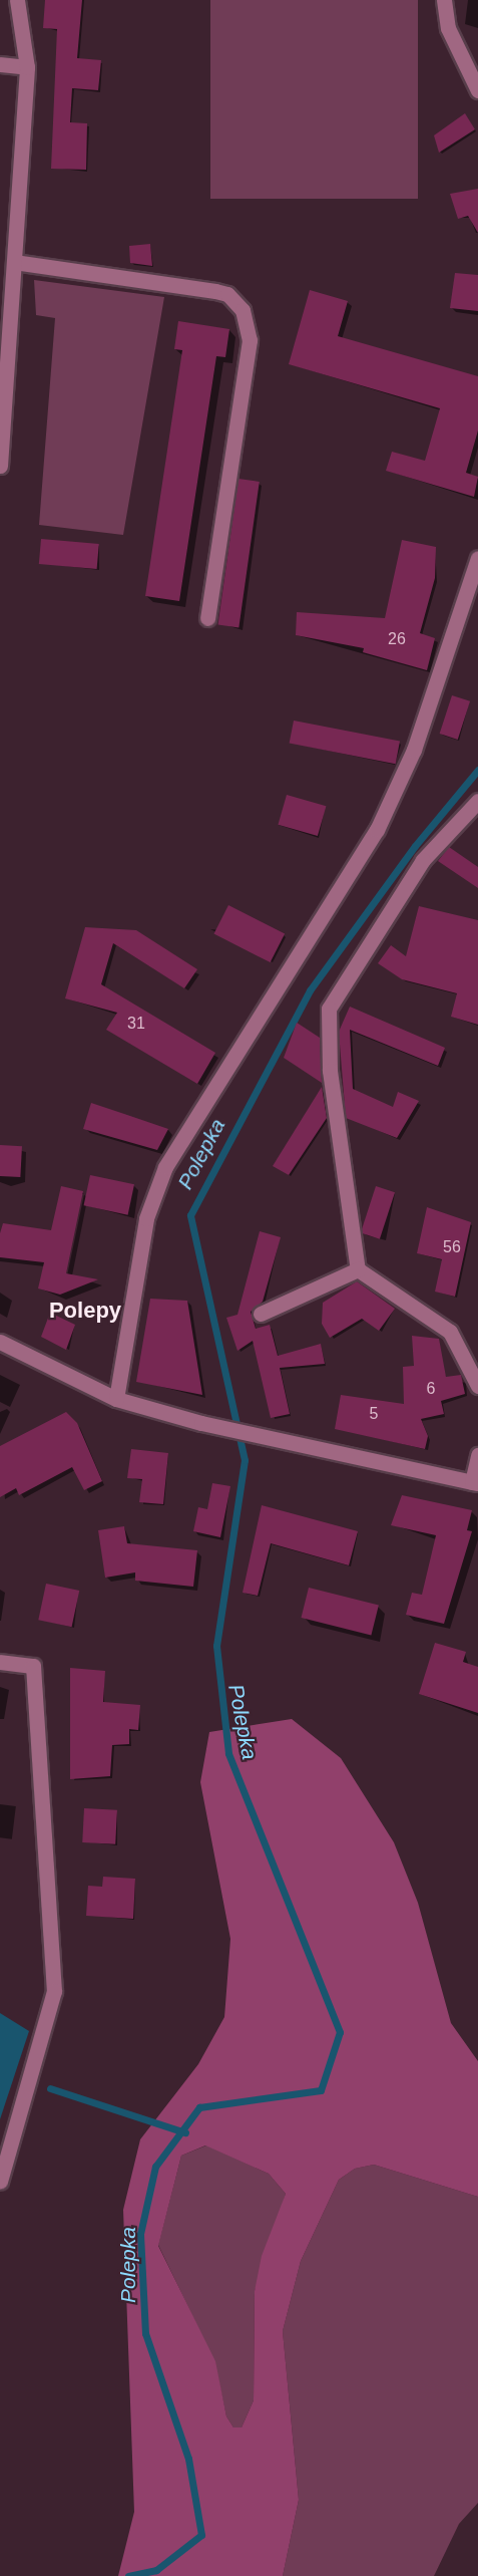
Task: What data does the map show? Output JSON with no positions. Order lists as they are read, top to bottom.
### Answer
{
  "districts": ["Polepy"],
  "water": ["Polepka"],
  "house_numbers": [
    "26",
    "31",
    "56",
    "6",
    "5"
  ]
}
